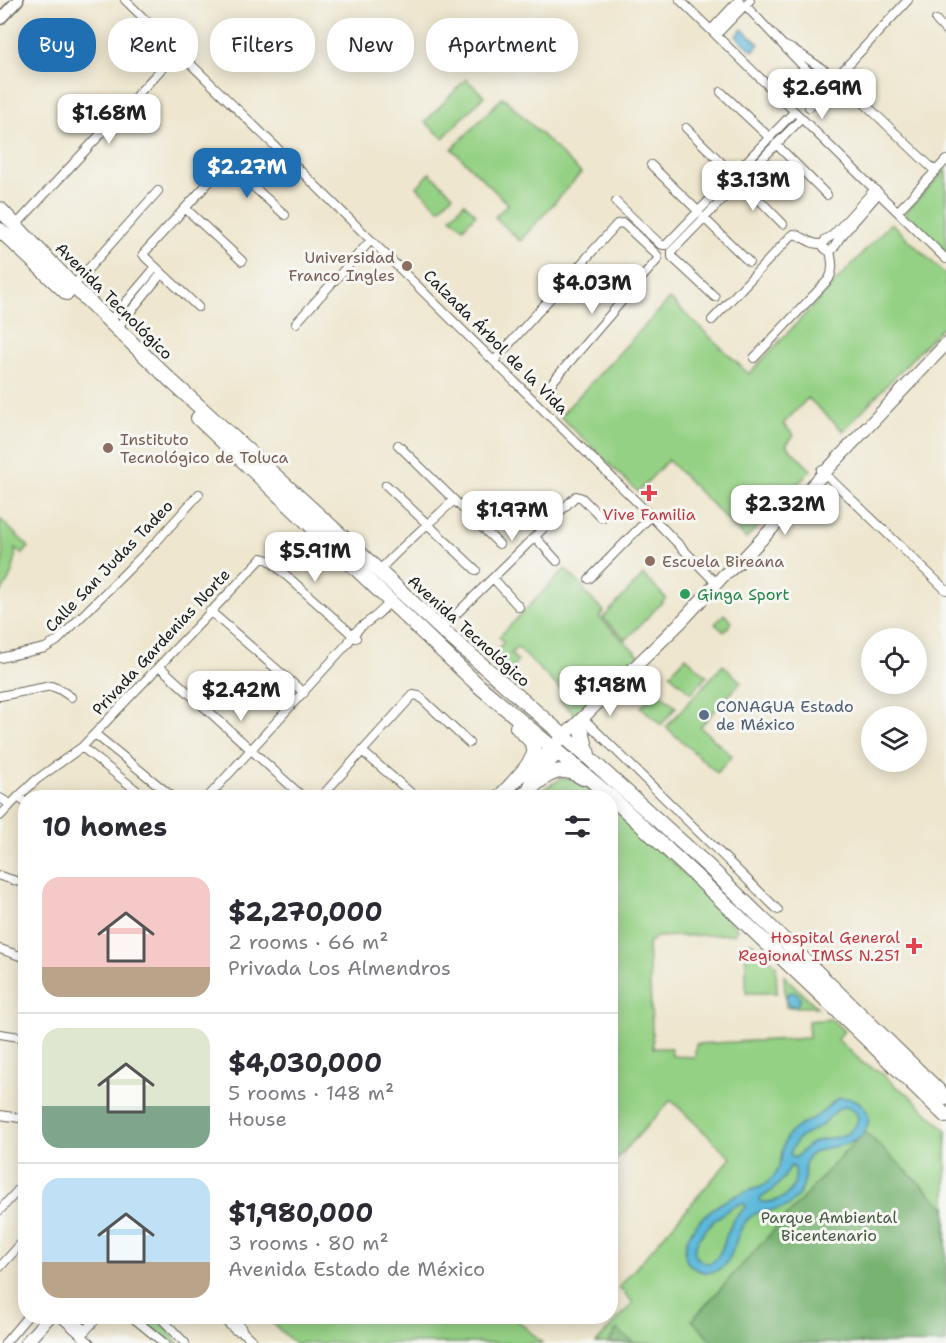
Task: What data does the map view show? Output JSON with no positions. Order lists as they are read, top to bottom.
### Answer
{
  "streets": {
    "main road": ["Avenida Tecnológico"],
    "street": ["Calzada Árbol de la Vida", "Calle San Judas Tadeo", "Privada Gardenias Norte"]
  },
  "parks": ["Parque Ambiental Bicentenario"],
  "places": {
    "other": [
      "Universidad Franco Ingles",
      "Instituto Tecnológico de Toluca",
      "Escuela Bireana",
      "Ginga Sport",
      "CONAGUA Estado de México"
    ],
    "health": ["Vive Familia", "Hospital General Regional IMSS N.251"]
  },
  "page": {
    "chip": [
      "Buy",
      "Rent",
      "Filters",
      "New",
      "Apartment"
    ],
    "price": [
      "$2.69M",
      "$1.68M",
      "$2.27M",
      "$3.13M",
      "$4.03M",
      "$2.32M",
      "$1.97M",
      "$5.91M",
      "$1.98M",
      "$2.42M"
    ],
    "heading": "10 homes",
    "list": [
      {
        "name": "$2,270,000",
        "note": "2 rooms · 66 m² · Privada Los Almendros"
      },
      {
        "name": "$4,030,000",
        "note": "5 rooms · 148 m² · House"
      },
      {
        "name": "$1,980,000",
        "note": "3 rooms · 80 m² · Avenida Estado de México"
      }
    ]
  }
}
